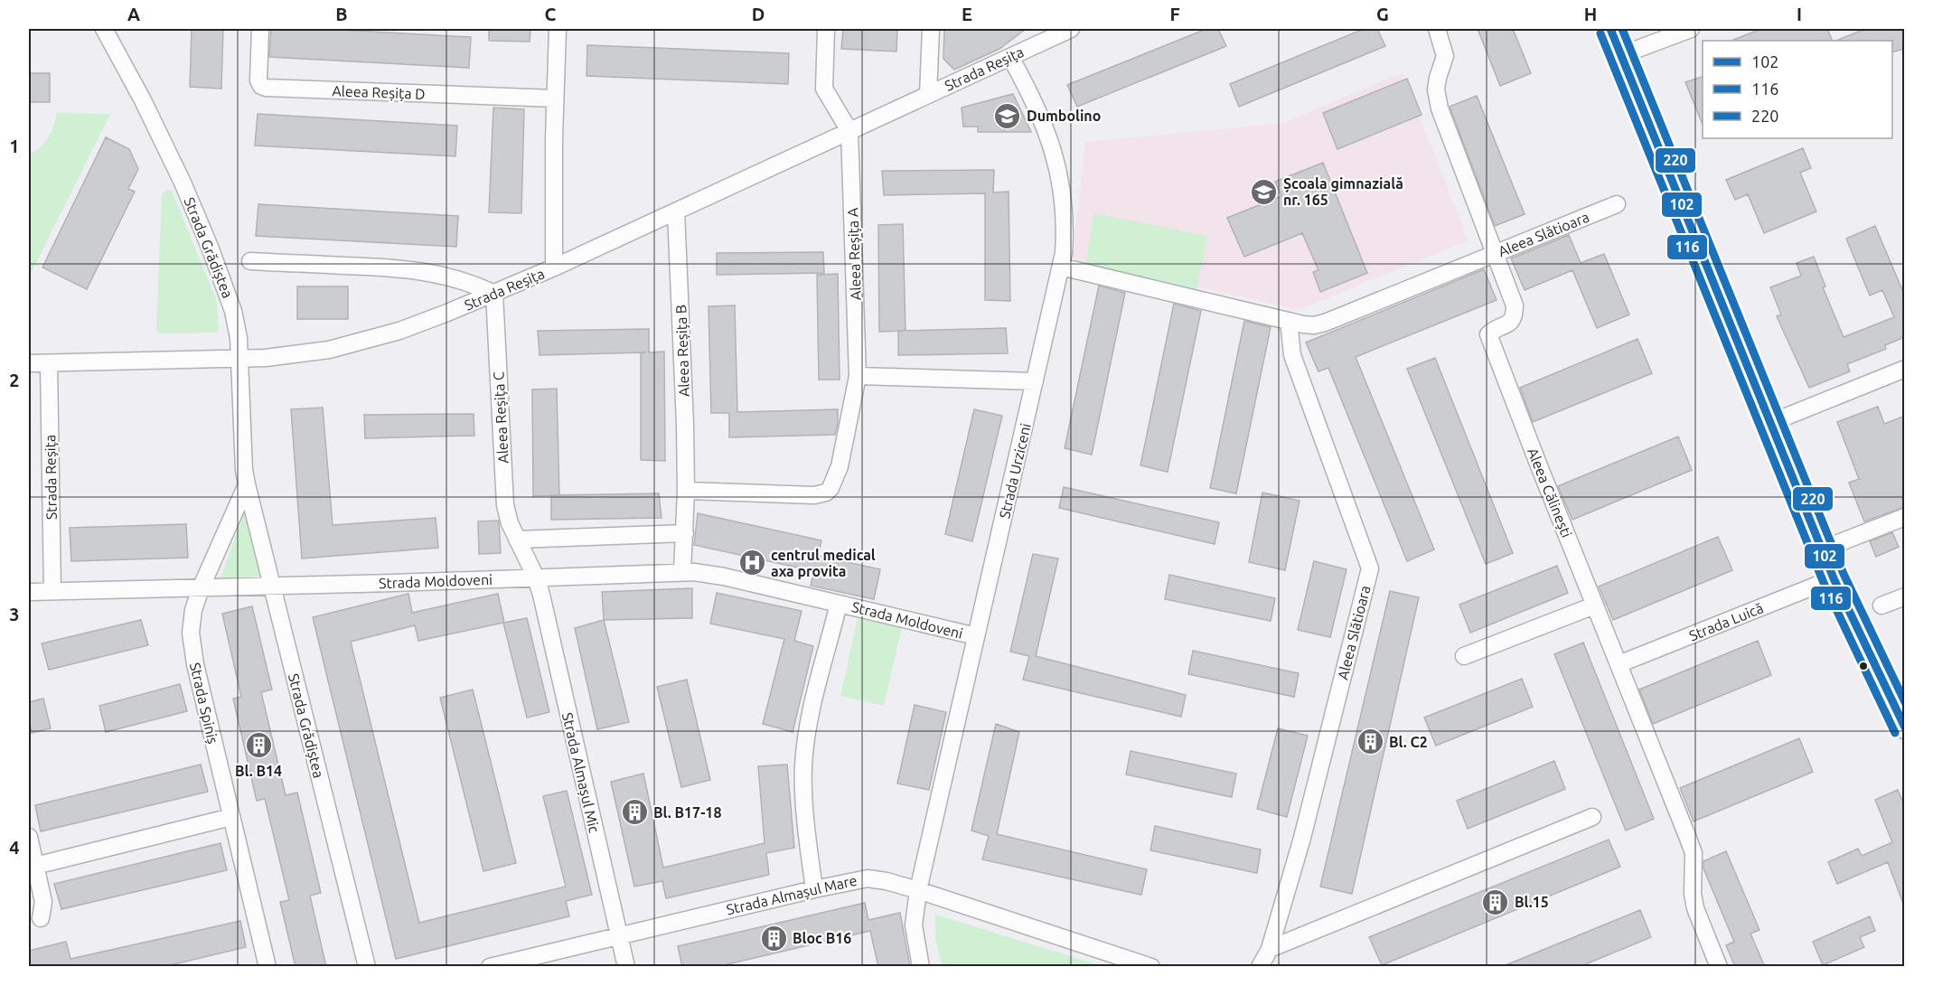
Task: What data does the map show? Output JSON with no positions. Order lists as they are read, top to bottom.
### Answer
{
  "streets": {
    "street": [
      "Strada Reșița",
      "Aleea Reșița D",
      "Aleea Slătioara",
      "Strada Grădiștea",
      "Aleea Reșița A",
      "Aleea Reșița B",
      "Aleea Reșița C",
      "Strada Urziceni",
      "Aleea Călinești",
      "Strada Moldoveni",
      "Strada Luică",
      "Strada Spiniș",
      "Strada Almașul Mic",
      "Strada Almașul Mare"
    ]
  },
  "crossings": [
    ["Strada Reșița", "Strada Grădiștea"],
    ["Strada Reșița", "Aleea Reșița A"],
    ["Strada Reșița", "Aleea Reșița B"],
    ["Strada Reșița", "Aleea Reșița C"],
    ["Strada Reșița", "Strada Urziceni"],
    ["Strada Reșița", "Strada Moldoveni"],
    ["Aleea Slătioara", "Strada Urziceni"],
    ["Aleea Slătioara", "Aleea Călinești"],
    ["Strada Grădiștea", "Strada Moldoveni"],
    ["Aleea Reșița B", "Strada Moldoveni"],
    ["Aleea Reșița C", "Strada Moldoveni"],
    ["Aleea Reșița C", "Strada Almașul Mic"],
    ["Strada Urziceni", "Strada Moldoveni"],
    ["Strada Urziceni", "Strada Almașul Mare"],
    ["Aleea Călinești", "Strada Luică"],
    ["Strada Moldoveni", "Strada Spiniș"],
    ["Strada Moldoveni", "Strada Almașul Mic"],
    ["Strada Moldoveni", "Strada Almașul Mare"],
    ["Strada Almașul Mic", "Strada Almașul Mare"]
  ],
  "places": {
    "school or university": ["Dumbolino", "Școala gimnazială nr. 165"],
    "hospital": ["centrul medical axa provita"],
    "building": [
      "Bl. C2",
      "Bl. B14",
      "Bl. B17-18",
      "Bl.15",
      "Bloc B16"
    ]
  },
  "lines": ["transit line 102", "transit line 220", "transit line 116"],
  "legend": ["102", "116", "220"],
  "grid": {
    "columns": [
      "A",
      "B",
      "C",
      "D",
      "E",
      "F",
      "G",
      "H",
      "I"
    ],
    "rows": [
      "1",
      "2",
      "3",
      "4"
    ]
  }
}
